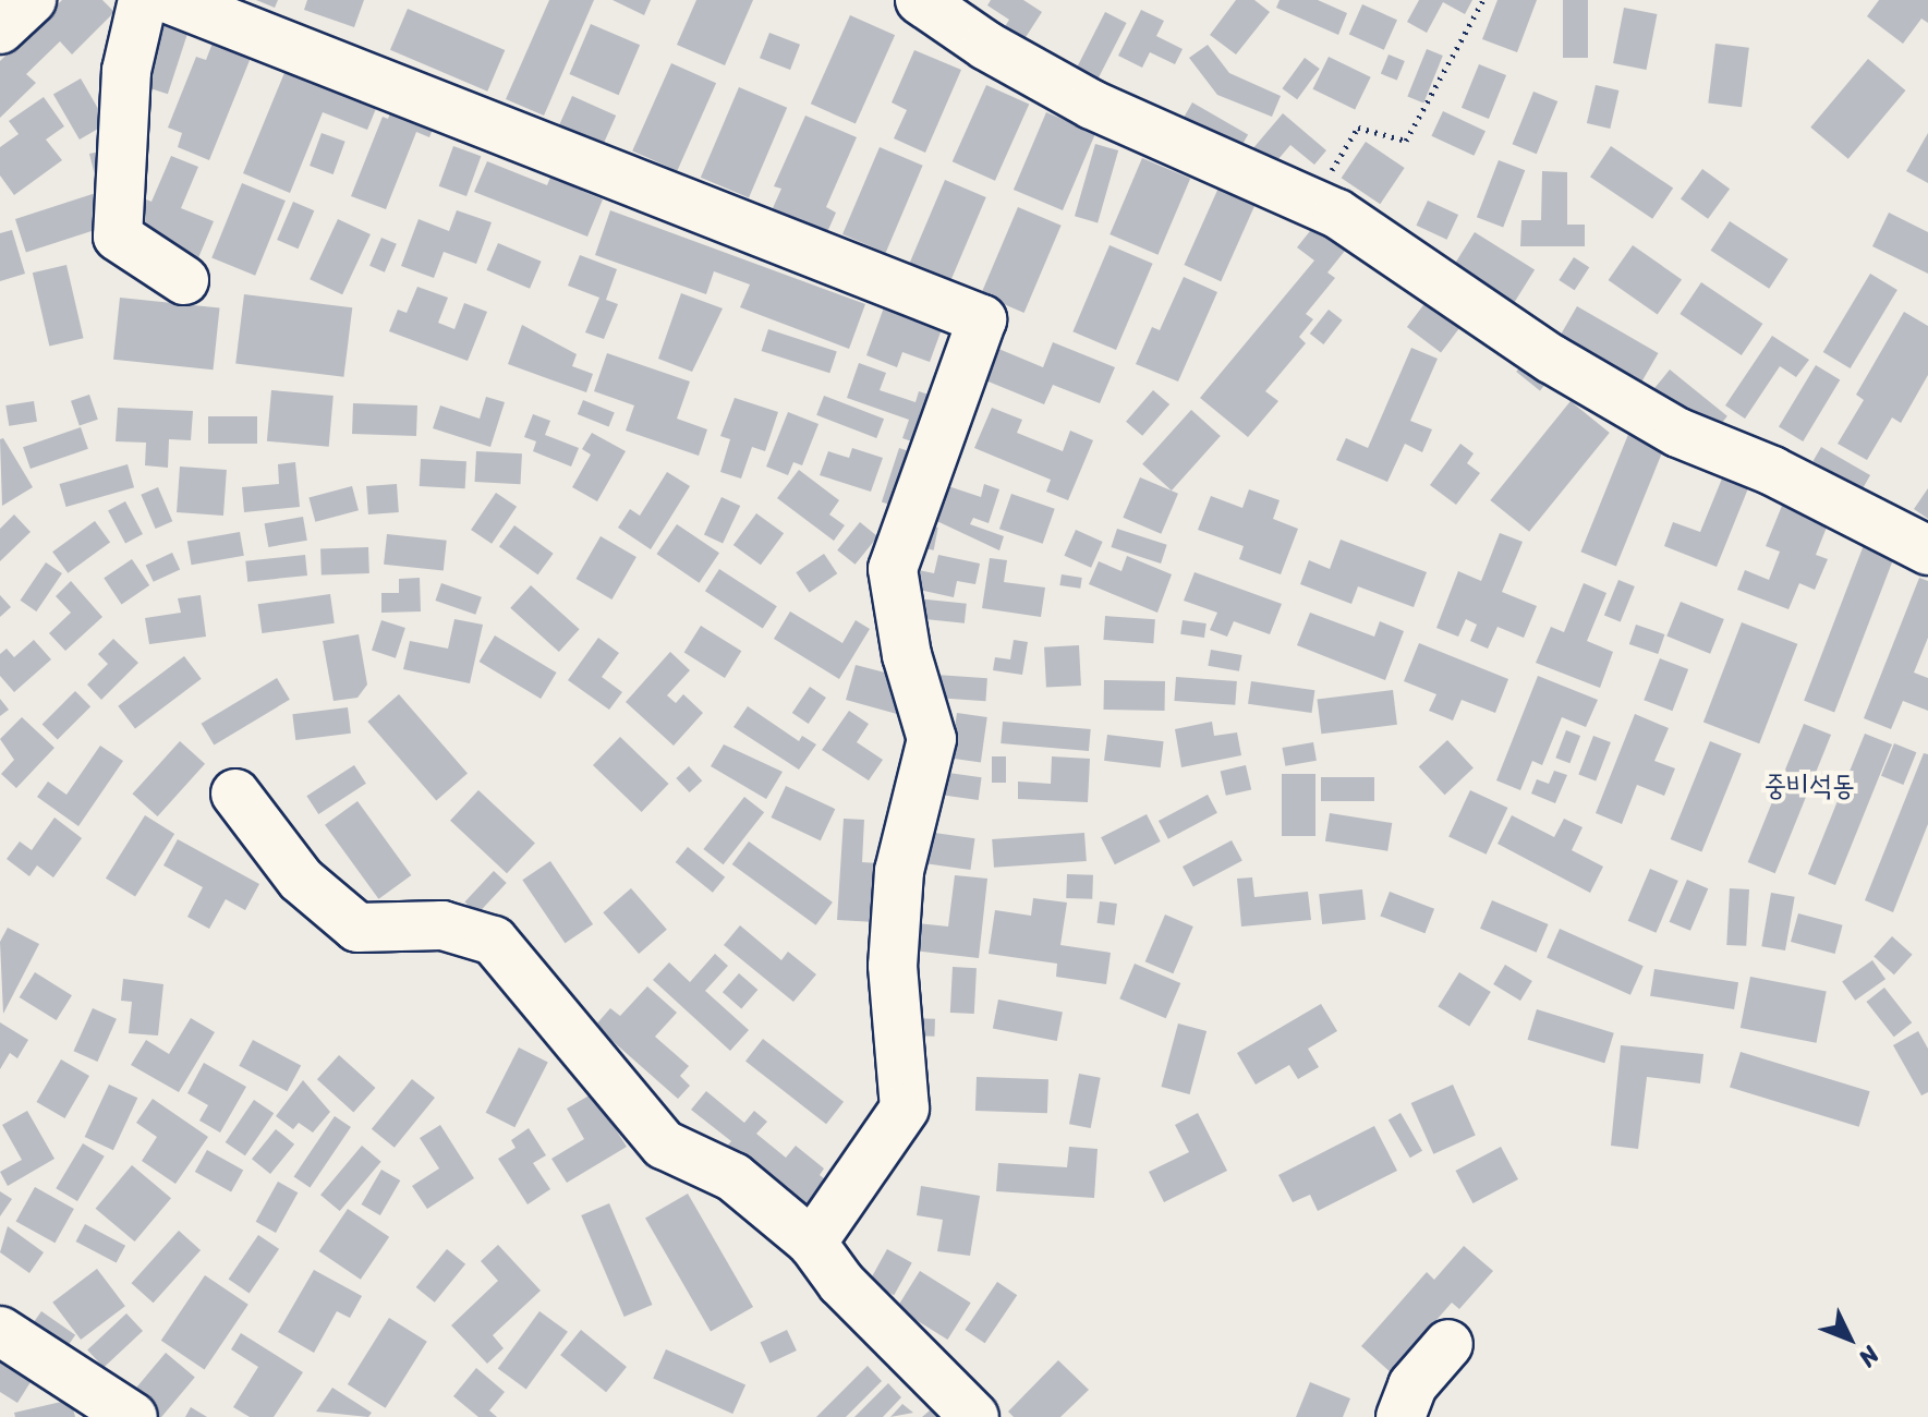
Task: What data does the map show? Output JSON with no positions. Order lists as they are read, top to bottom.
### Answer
{
  "districts": ["중비석동"],
  "north": "bottom right"
}
